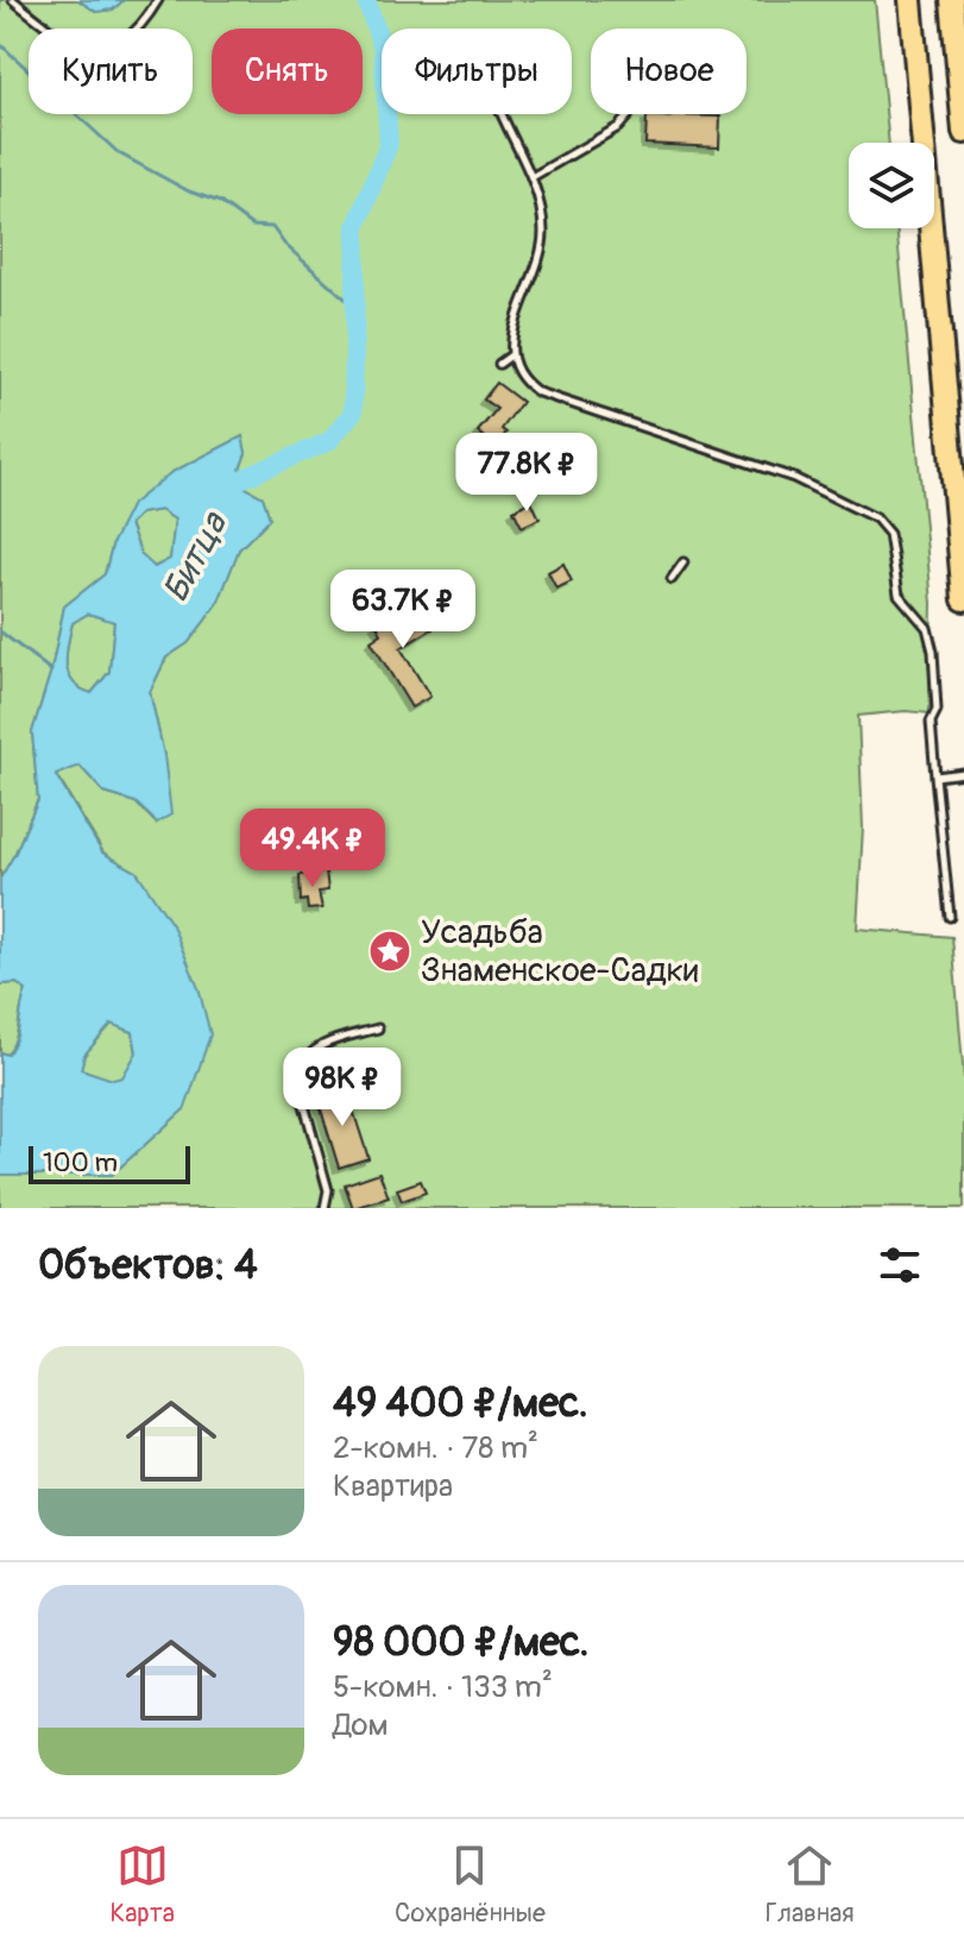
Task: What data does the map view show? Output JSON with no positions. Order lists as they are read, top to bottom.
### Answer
{
  "water": ["Битца"],
  "places": {
    "place": ["Усадьба Знаменское-Садки"]
  },
  "scale_bar": "100 m",
  "page": {
    "chip": [
      "Купить",
      "Снять",
      "Фильтры",
      "Новое"
    ],
    "price": [
      "77.8K ₽",
      "63.7K ₽",
      "49.4K ₽",
      "98K ₽"
    ],
    "scale": "100 m",
    "heading": "Объектов: 4",
    "list": [
      {
        "name": "49 400 ₽/мес.",
        "note": "2-комн. · 78 m² · Квартира"
      },
      {
        "name": "98 000 ₽/мес.",
        "note": "5-комн. · 133 m² · Дом"
      }
    ],
    "tabs": ["Карта", "Сохранённые", "Главная"]
  }
}
